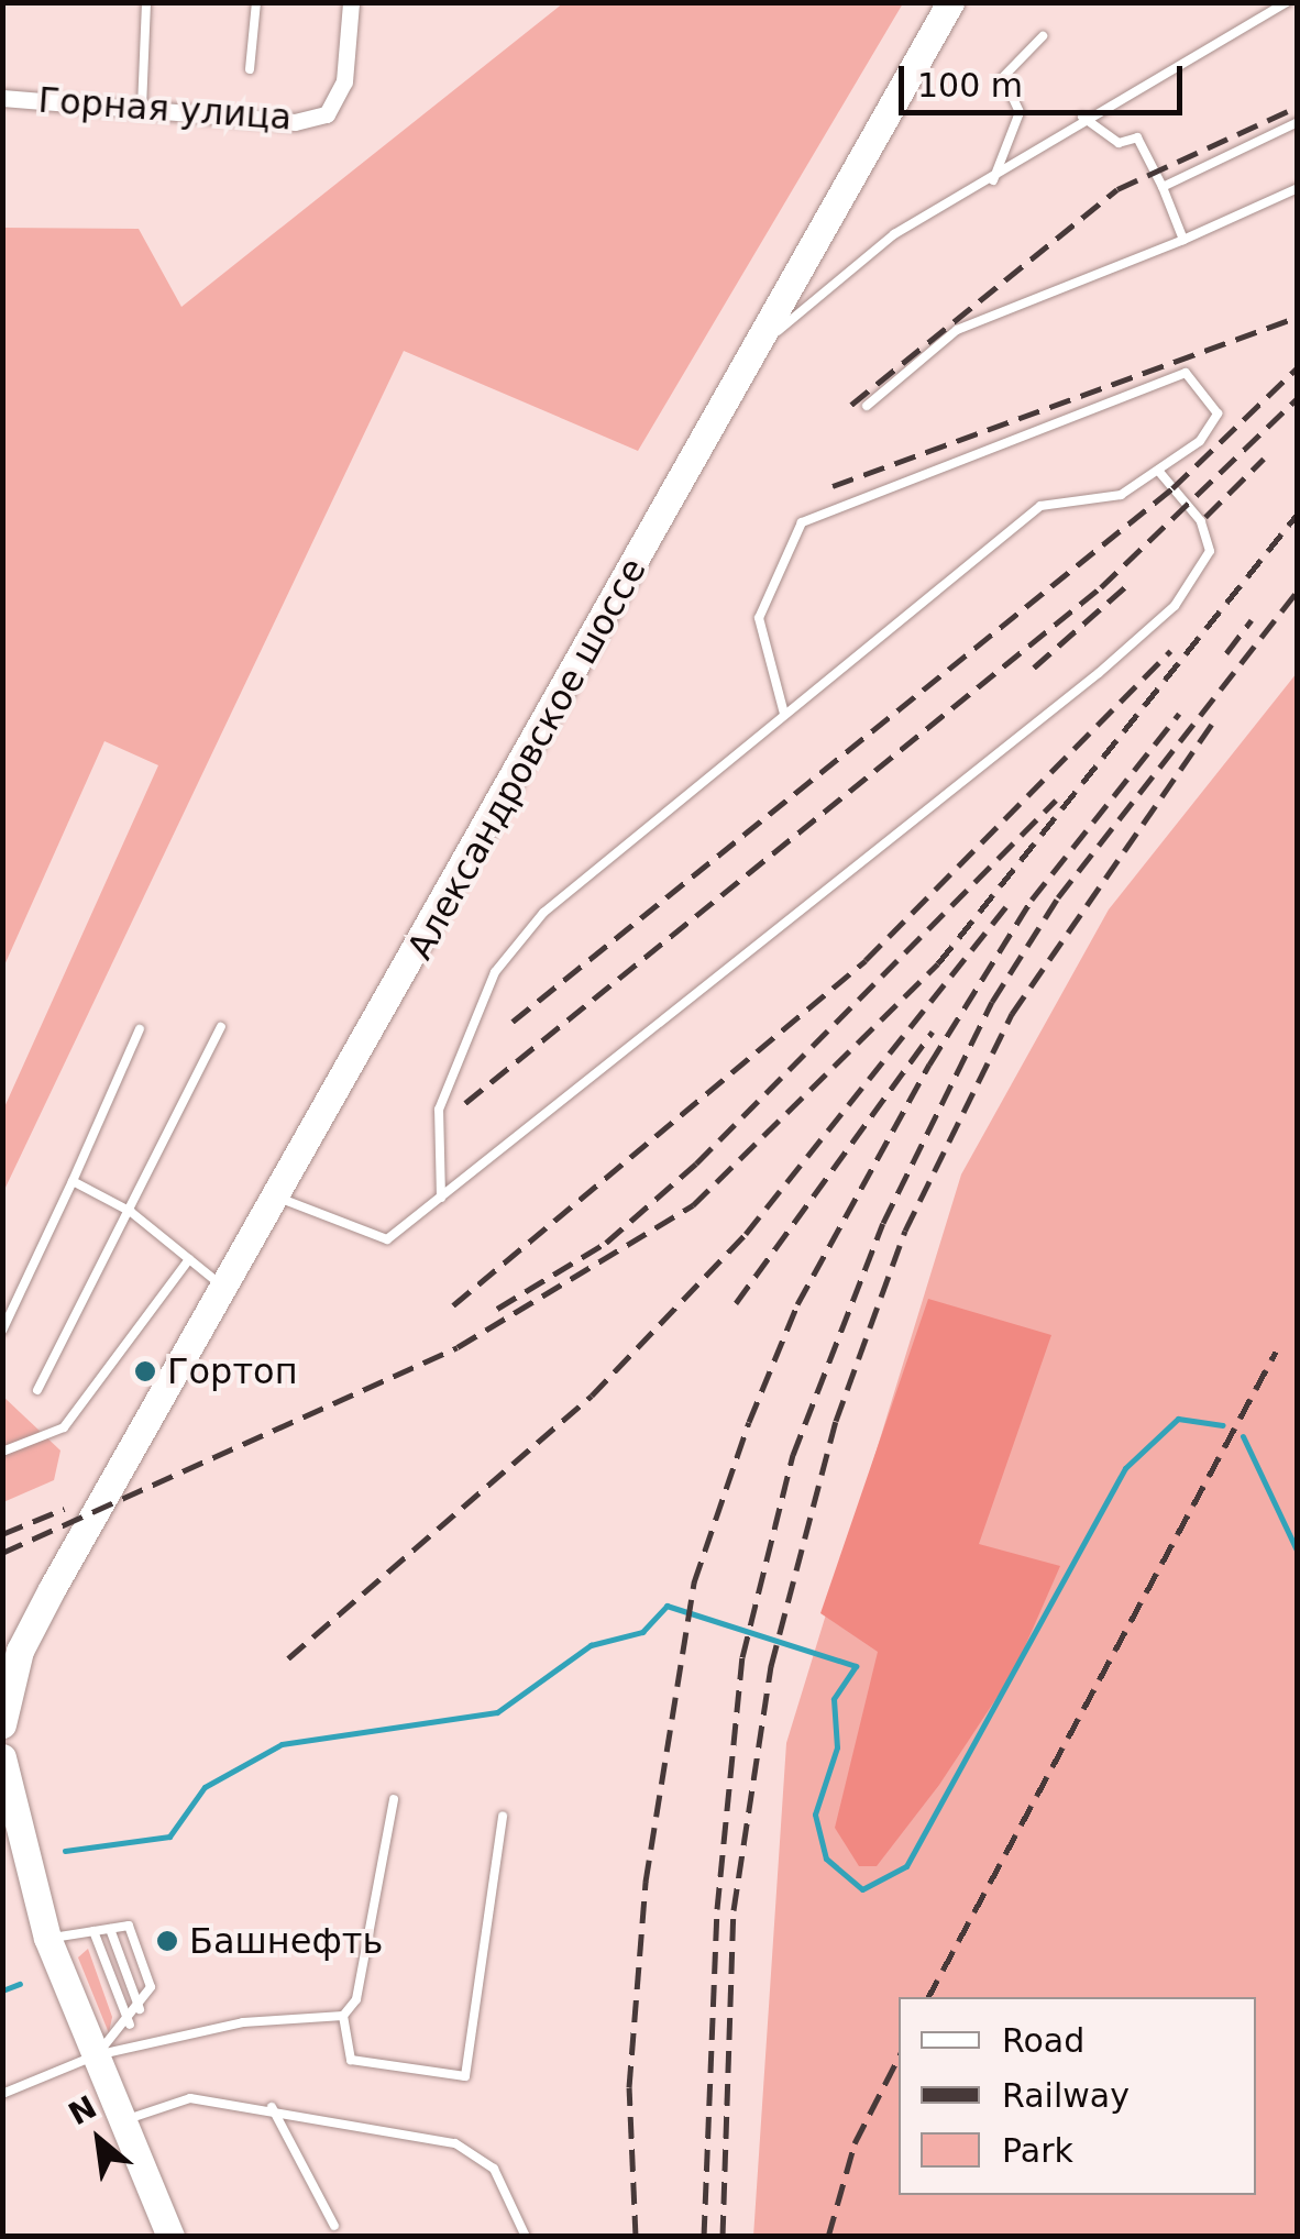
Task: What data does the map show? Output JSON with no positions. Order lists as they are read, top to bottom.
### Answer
{
  "streets": {
    "main road": ["Александровское шоссе"],
    "street": ["Горная улица"]
  },
  "places": ["Гортоп", "Башнефть"],
  "legend": ["Road", "Railway", "Park"],
  "scale_bar": "100 m",
  "north": "top left"
}
